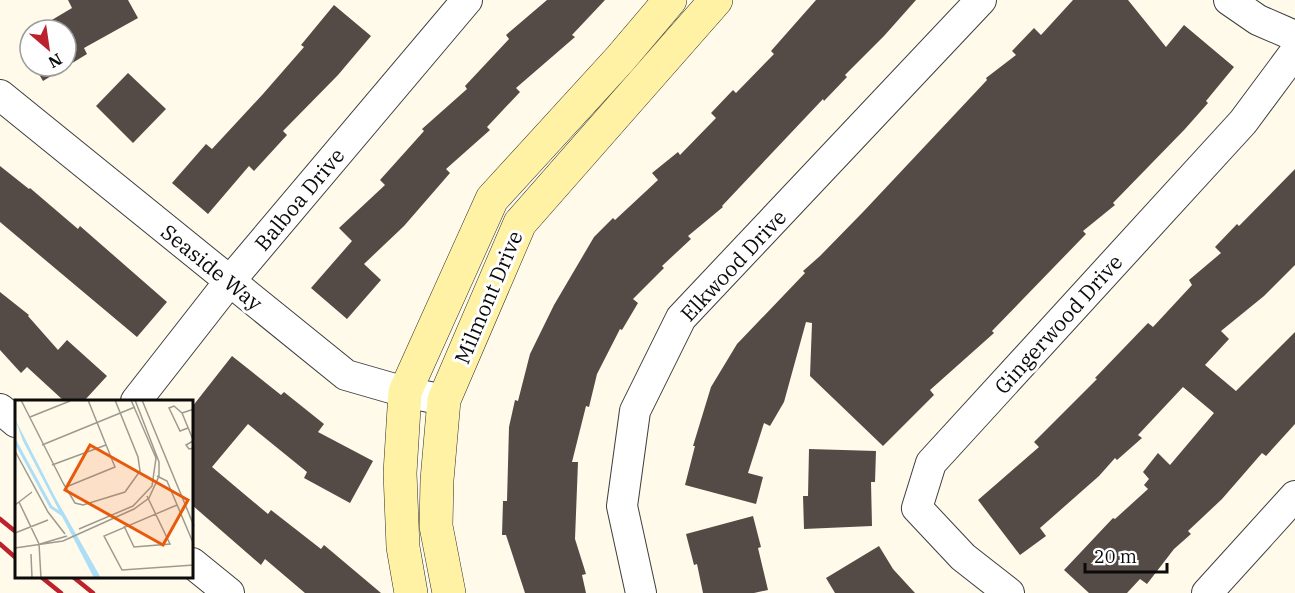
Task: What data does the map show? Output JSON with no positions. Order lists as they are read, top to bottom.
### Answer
{
  "streets": {
    "street": [
      "Balboa Drive",
      "Elkwood Drive",
      "Seaside Way",
      "Milmont Drive",
      "Gingerwood Drive"
    ]
  },
  "crossings": [
    ["Balboa Drive", "Seaside Way"],
    ["Seaside Way", "Milmont Drive"]
  ],
  "scale_bar": "20 m",
  "north": "bottom right"
}
